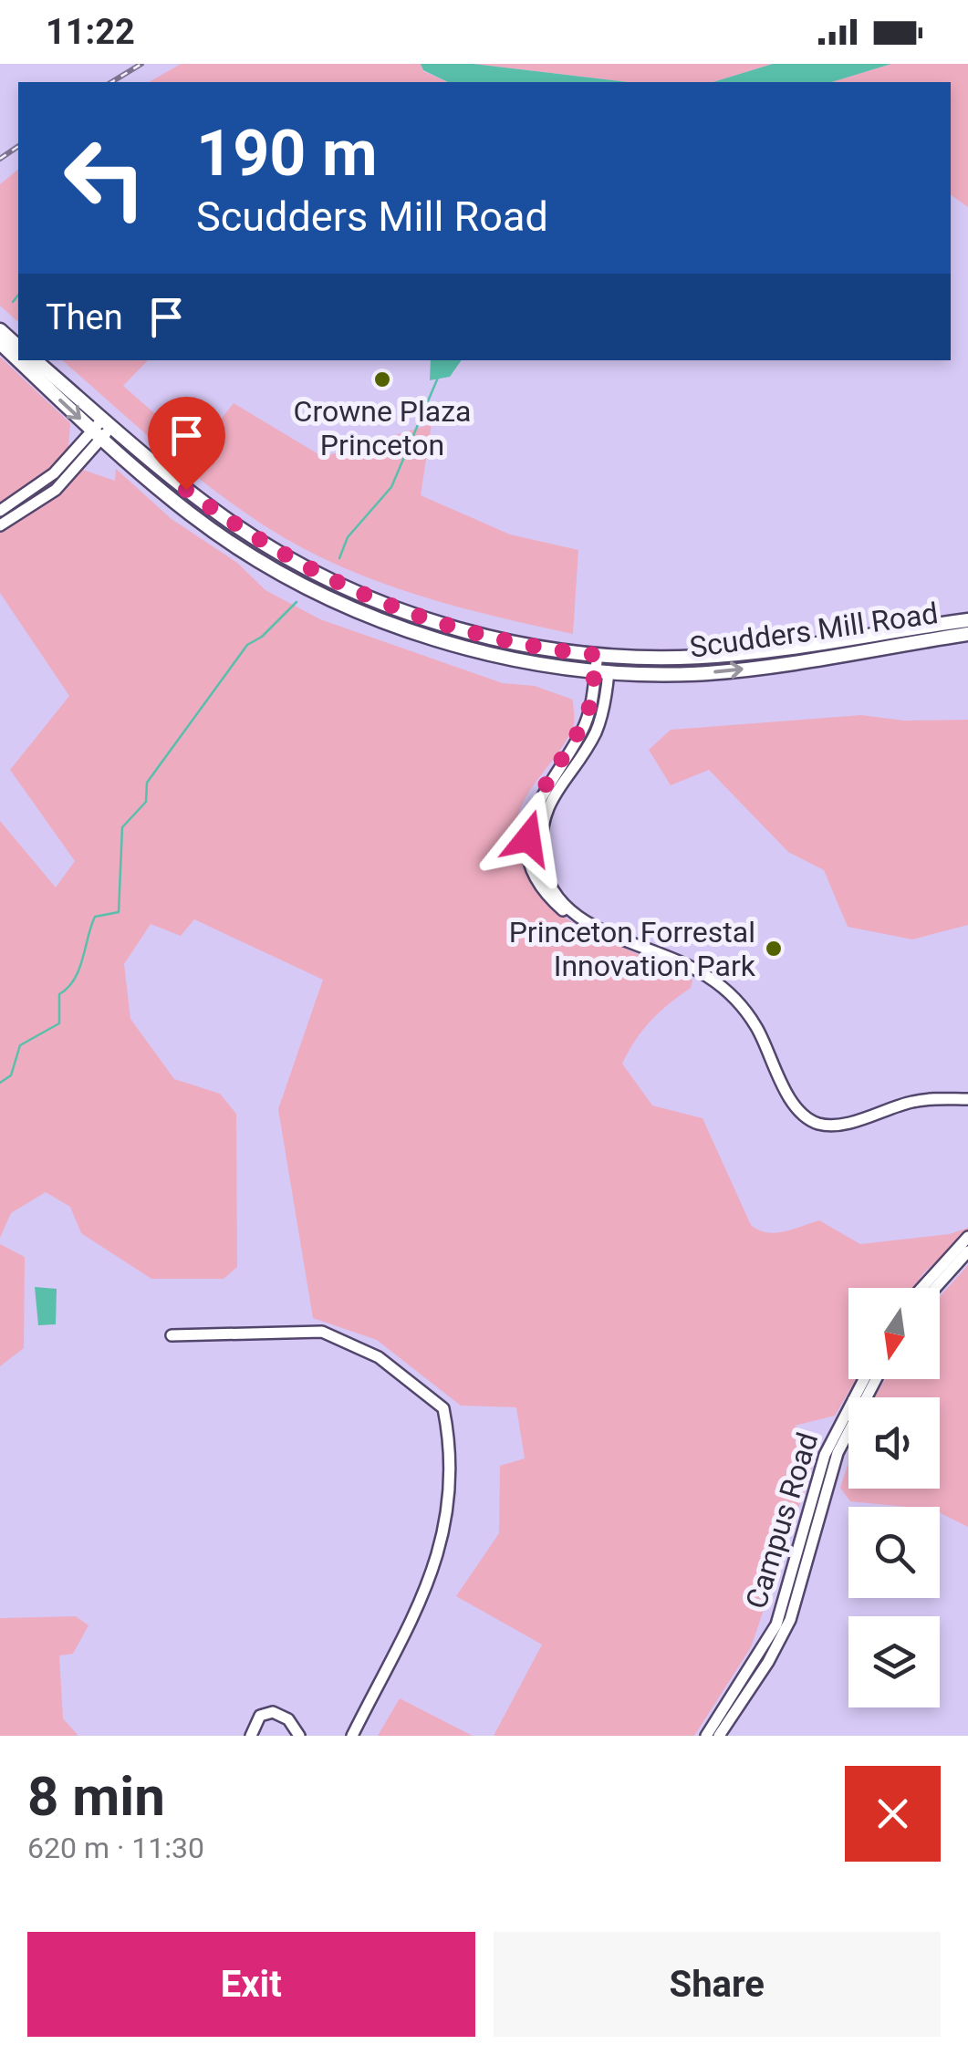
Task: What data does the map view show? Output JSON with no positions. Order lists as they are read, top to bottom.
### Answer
{
  "streets": {
    "main road": ["Scudders Mill Road"],
    "street": ["Campus Road"]
  },
  "places": ["Crowne Plaza Princeton", "Princeton Forrestal Innovation Park"],
  "north": "bottom",
  "page": {
    "status": "11:22",
    "turn": ["190 m", "Scudders Mill Road"],
    "then": "Then",
    "heading": ["8 min", "620 m · 11:30"],
    "buttons": ["Exit", "Share"]
  }
}
